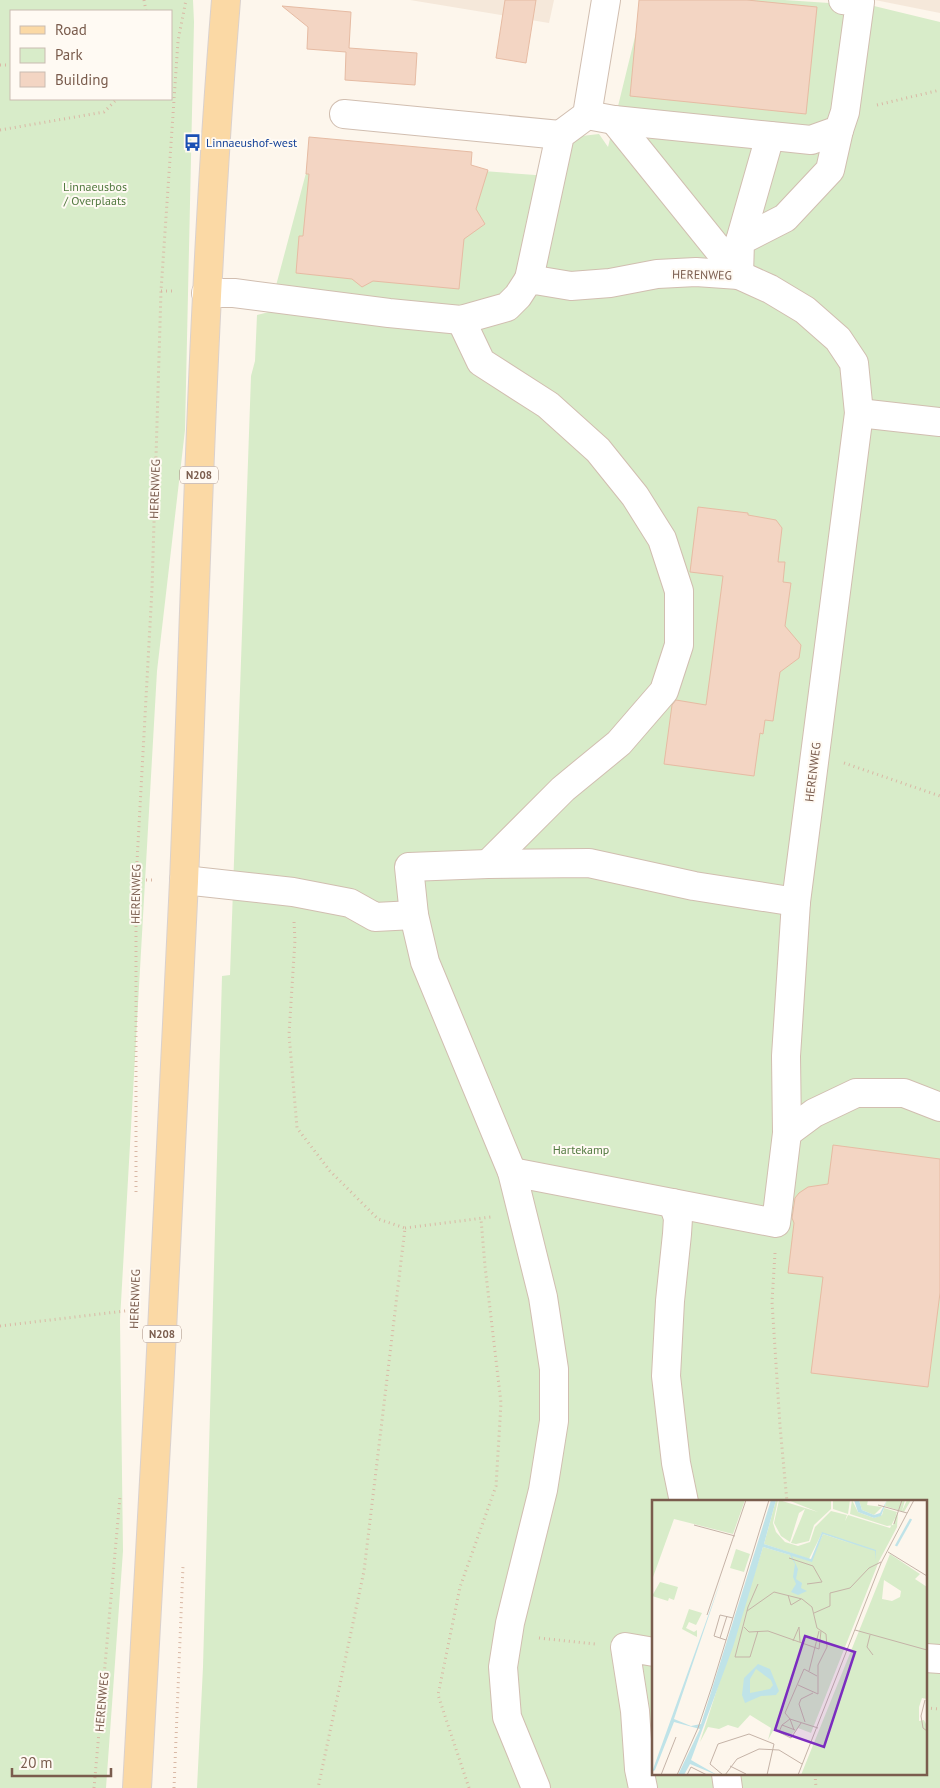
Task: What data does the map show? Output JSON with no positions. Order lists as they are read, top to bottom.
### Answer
{
  "streets": {
    "main road": ["N208"],
    "lane": ["HERENWEG"]
  },
  "parks": ["Linnaeusbos / Overplaats", "Hartekamp"],
  "places": {
    "bus stop": ["Linnaeushof-west"]
  },
  "legend": ["Road", "Park", "Building"],
  "scale_bar": "20 m"
}
